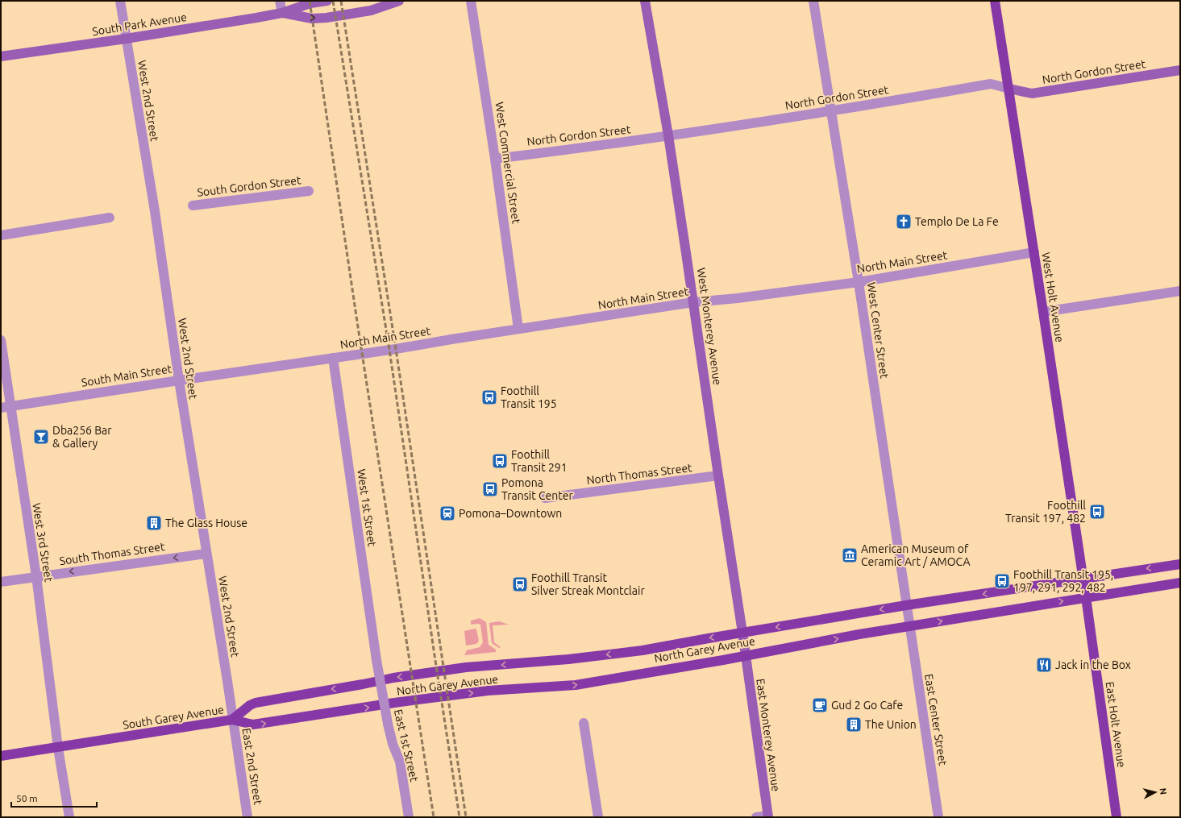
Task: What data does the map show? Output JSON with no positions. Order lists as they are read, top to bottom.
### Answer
{
  "streets": {
    "main road": [
      "West Holt Avenue",
      "North Garey Avenue",
      "South Garey Avenue",
      "East Holt Avenue"
    ],
    "street": [
      "South Park Avenue",
      "North Gordon Street",
      "West 2nd Street",
      "West Commercial Street",
      "South Gordon Street",
      "North Main Street",
      "West Monterey Avenue",
      "West Center Street",
      "South Main Street",
      "North Thomas Street",
      "West 1st Street",
      "West 3rd Street",
      "South Thomas Street",
      "East Center Street",
      "East Monterey Avenue",
      "East 1st Street",
      "East 2nd Street"
    ]
  },
  "crossings": [
    ["South Park Avenue", "West 2nd Street"],
    ["North Gordon Street", "West Commercial Street"],
    ["North Gordon Street", "West Holt Avenue"],
    ["North Gordon Street", "West Monterey Avenue"],
    ["North Gordon Street", "West Center Street"],
    ["West 2nd Street", "South Main Street"],
    ["West 2nd Street", "South Thomas Street"],
    ["West 2nd Street", "North Garey Avenue"],
    ["West 2nd Street", "South Garey Avenue"],
    ["West 2nd Street", "East 2nd Street"],
    ["West Commercial Street", "North Main Street"],
    ["North Main Street", "West Holt Avenue"],
    ["North Main Street", "West Monterey Avenue"],
    ["North Main Street", "West Center Street"],
    ["North Main Street", "South Main Street"],
    ["North Main Street", "West 1st Street"],
    ["West Holt Avenue", "North Garey Avenue"],
    ["West Holt Avenue", "East Holt Avenue"],
    ["West Monterey Avenue", "North Thomas Street"],
    ["West Monterey Avenue", "North Garey Avenue"],
    ["West Monterey Avenue", "East Monterey Avenue"],
    ["West Center Street", "North Garey Avenue"],
    ["West Center Street", "East Center Street"],
    ["South Main Street", "West 1st Street"],
    ["South Main Street", "West 3rd Street"],
    ["West 1st Street", "East 1st Street"],
    ["West 3rd Street", "South Thomas Street"],
    ["West 3rd Street", "South Garey Avenue"],
    ["North Garey Avenue", "South Garey Avenue"],
    ["North Garey Avenue", "East Center Street"],
    ["North Garey Avenue", "East Holt Avenue"],
    ["North Garey Avenue", "East Monterey Avenue"],
    ["North Garey Avenue", "East 2nd Street"],
    ["South Garey Avenue", "East 2nd Street"]
  ],
  "one_way": ["South Thomas Street", "South Garey Avenue"],
  "places": {
    "church": ["Templo De La Fe"],
    "bus stop": [
      "Foothill Transit 195",
      "Foothill Transit 291",
      "Pomona Transit Center",
      "Foothill Transit 197, 482",
      "Foothill Transit 195, 197, 291, 292, 482",
      "Foothill Transit Silver Streak Montclair"
    ],
    "bar": ["Dba256 Bar & Gallery"],
    "station": ["Pomona–Downtown"],
    "building": ["The Glass House", "The Union"],
    "museum": ["American Museum of Ceramic Art / AMOCA"],
    "restaurant": ["Jack in the Box"],
    "cafe": ["Gud 2 Go Cafe"]
  },
  "scale_bar": "50 m",
  "north": "right"
}
